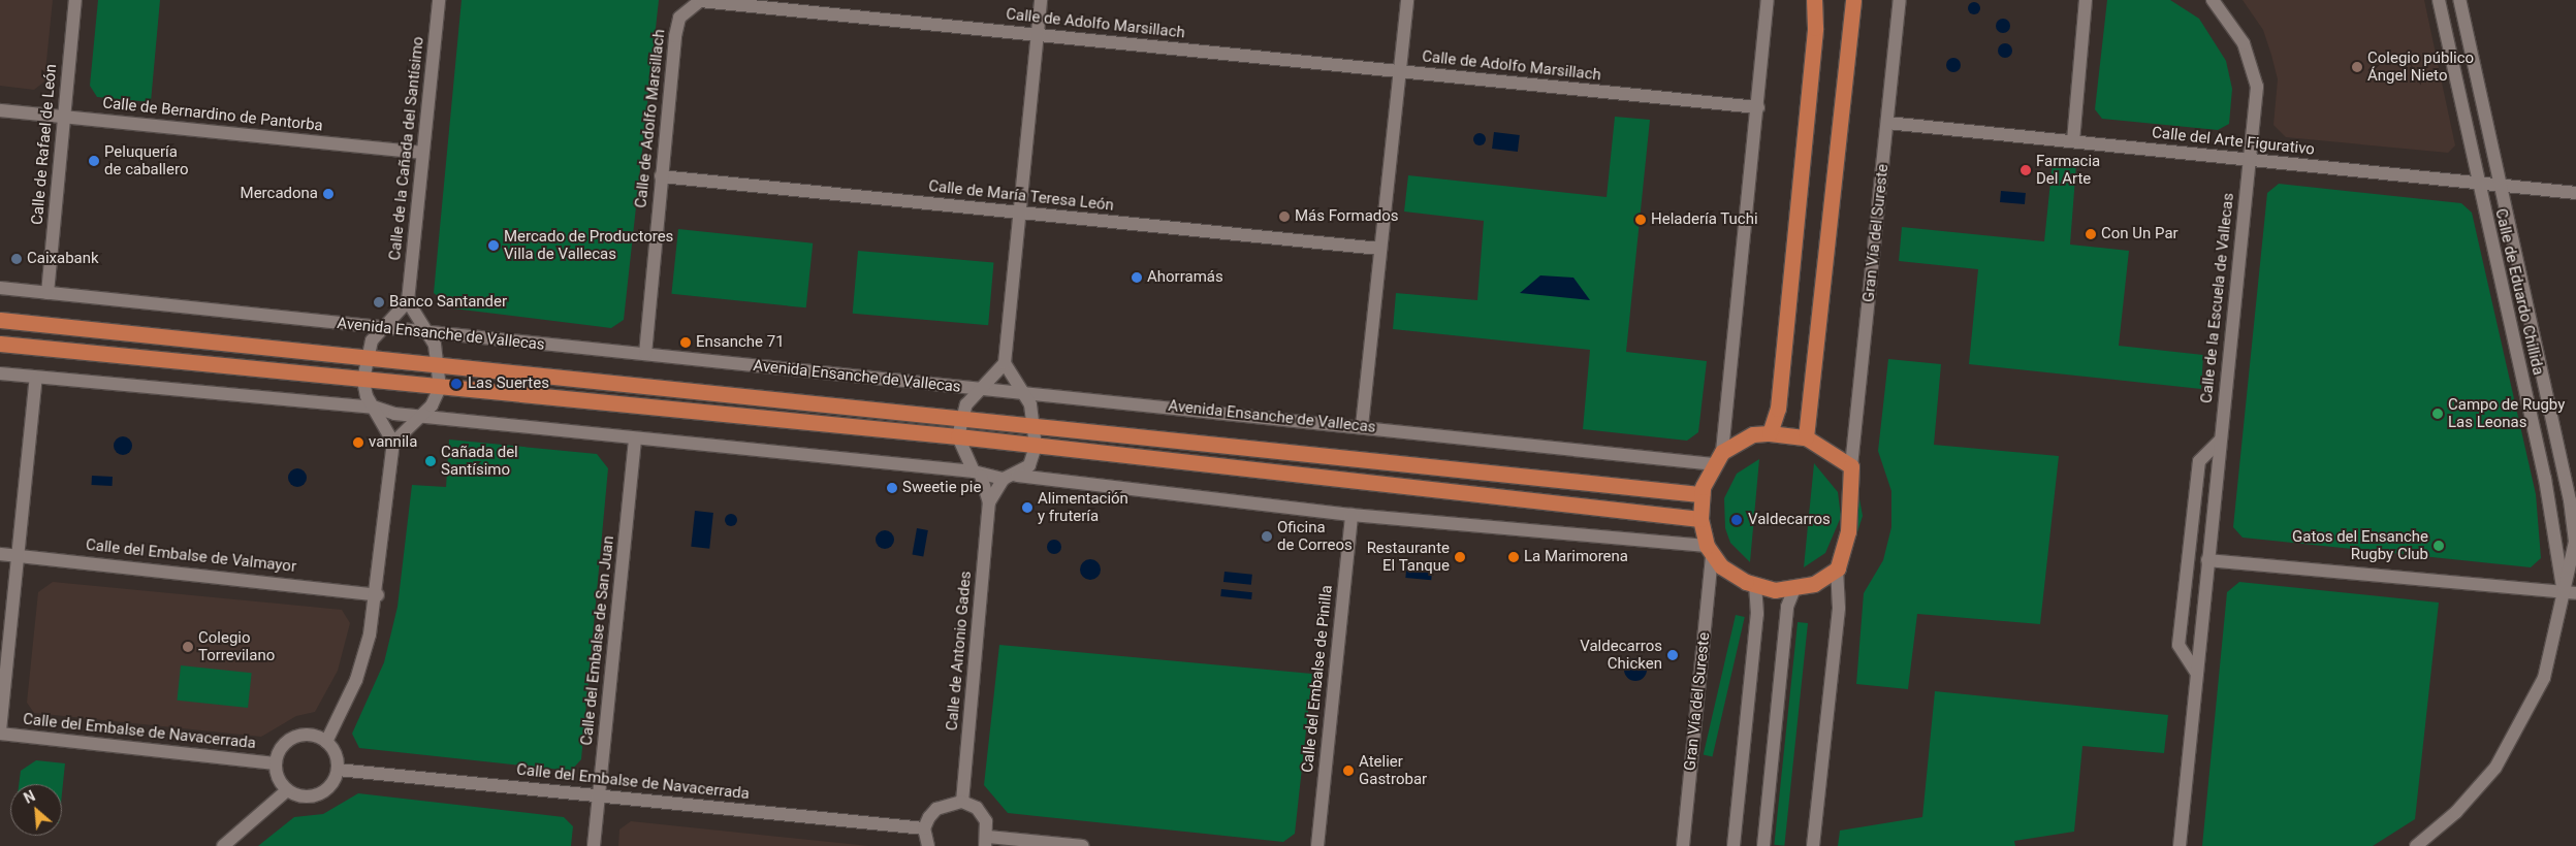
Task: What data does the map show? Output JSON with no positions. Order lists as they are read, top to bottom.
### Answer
{
  "streets": {
    "main road": ["Avenida Ensanche de Vallecas"],
    "street": [
      "Calle de Adolfo Marsillach",
      "Calle de Bernardino de Pantorba",
      "Calle del Arte Figurativo",
      "Calle de Rafael de León",
      "Calle de la Cañada del Santísimo",
      "Calle de María Teresa León",
      "Gran Vía del Sureste",
      "Calle de Eduardo Chillida",
      "Calle de la Escuela de Vallecas",
      "Calle del Embalse de Valmayor",
      "Calle del Embalse de San Juan",
      "Calle de Antonio Gades",
      "Calle del Embalse de Pinilla",
      "Calle del Embalse de Navacerrada"
    ]
  },
  "crossings": [
    ["Calle de Adolfo Marsillach", "Calle de María Teresa León"],
    ["Calle de Adolfo Marsillach", "Avenida Ensanche de Vallecas"],
    ["Calle de Bernardino de Pantorba", "Calle de Rafael de León"],
    ["Calle de Bernardino de Pantorba", "Calle de la Cañada del Santísimo"],
    ["Calle del Arte Figurativo", "Gran Vía del Sureste"],
    ["Calle del Arte Figurativo", "Calle de Eduardo Chillida"],
    ["Calle del Arte Figurativo", "Calle de la Escuela de Vallecas"],
    ["Calle de Rafael de León", "Avenida Ensanche de Vallecas"],
    ["Gran Vía del Sureste", "Avenida Ensanche de Vallecas"],
    ["Calle del Embalse de San Juan", "Calle del Embalse de Navacerrada"]
  ],
  "places": [
    "Colegio público Ángel Nieto",
    "Peluquería de caballero",
    "Farmacia Del Arte",
    "Mercadona",
    "Más Formados",
    "Heladería Tuchi",
    "Con Un Par",
    "Mercado de Productores Villa de Vallecas",
    "Caixabank",
    "Ahorramás",
    "Banco Santander",
    "Ensanche 71",
    "Las Suertes",
    "Campo de Rugby Las Leonas",
    "vannila",
    "Cañada del Santísimo",
    "Sweetie pie",
    "Alimentación y frutería",
    "Valdecarros",
    "Oficina de Correos",
    "Gatos del Ensanche Rugby Club",
    "Restaurante El Tanque",
    "La Marimorena",
    "Colegio Torrevilano",
    "Valdecarros Chicken",
    "Atelier Gastrobar"
  ],
  "north": "top left"
}
